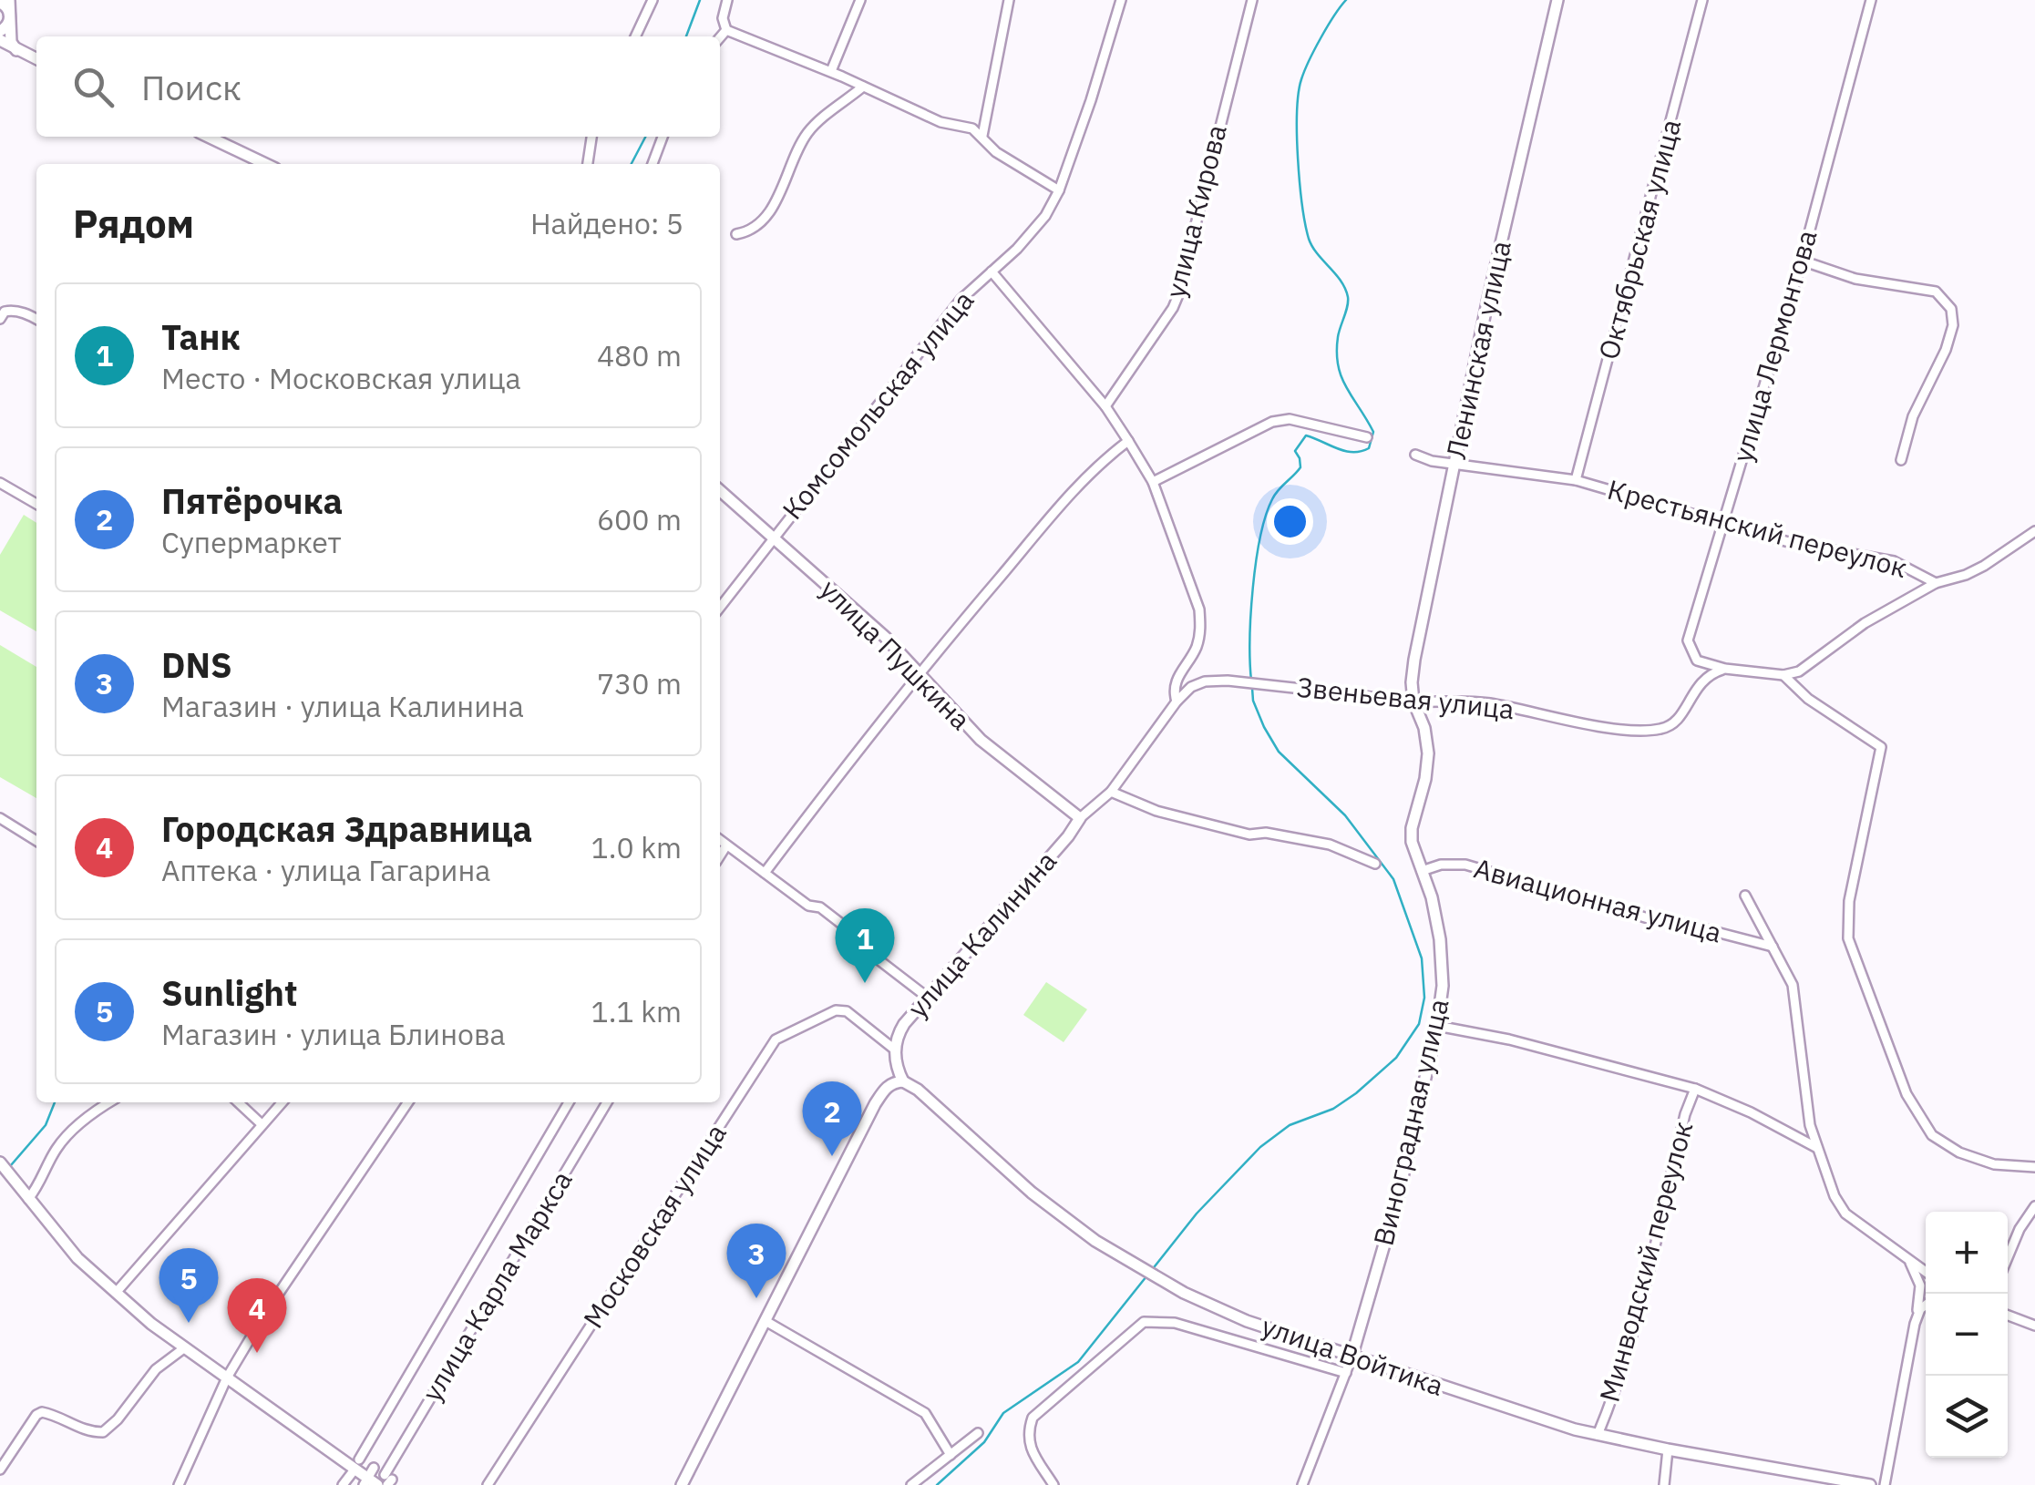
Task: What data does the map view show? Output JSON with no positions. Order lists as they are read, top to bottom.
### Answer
{
  "streets": {
    "main road": [
      "Ленинская улица",
      "улица Пушкина",
      "улица Калинина",
      "Виноградная улица",
      "улица Войтика"
    ],
    "street": [
      "улица Кирова",
      "Октябрьская улица",
      "улица Лермонтова",
      "Комсомольская улица",
      "Крестьянский переулок",
      "Звеньевая улица",
      "Авиационная улица",
      "Московская улица",
      "Минводский переулок",
      "улица Карла Маркса"
    ]
  },
  "crossings": [
    ["Октябрьская улица", "Крестьянский переулок"],
    ["улица Лермонтова", "Крестьянский переулок"],
    ["улица Лермонтова", "Звеньевая улица"],
    ["Ленинская улица", "Крестьянский переулок"],
    ["Ленинская улица", "Звеньевая улица"],
    ["Ленинская улица", "Виноградная улица"],
    ["Комсомольская улица", "улица Пушкина"],
    ["улица Пушкина", "улица Калинина"],
    ["Звеньевая улица", "улица Калинина"],
    ["Звеньевая улица", "Виноградная улица"],
    ["Авиационная улица", "Виноградная улица"],
    ["улица Калинина", "Московская улица"],
    ["улица Калинина", "улица Войтика"],
    ["Виноградная улица", "улица Войтика"],
    ["Минводский переулок", "улица Войтика"]
  ],
  "page": {
    "search": "Поиск",
    "heading": ["Рядом", "Найдено: 5"],
    "list": [
      {
        "mark": "1",
        "name": "Танк",
        "note": "Место · Московская улица",
        "value": "480 m"
      },
      {
        "mark": "2",
        "name": "Пятёрочка",
        "note": "Супермаркет",
        "value": "600 m"
      },
      {
        "mark": "3",
        "name": "DNS",
        "note": "Магазин · улица Калинина",
        "value": "730 m"
      },
      {
        "mark": "4",
        "name": "Городская Здравница",
        "note": "Аптека · улица Гагарина",
        "value": "1.0 km"
      },
      {
        "mark": "5",
        "name": "Sunlight",
        "note": "Магазин · улица Блинова",
        "value": "1.1 km"
      }
    ],
    "pins": [
      "1",
      "2",
      "3",
      "5",
      "4"
    ],
    "map_buttons": ["+", "−"]
  }
}
